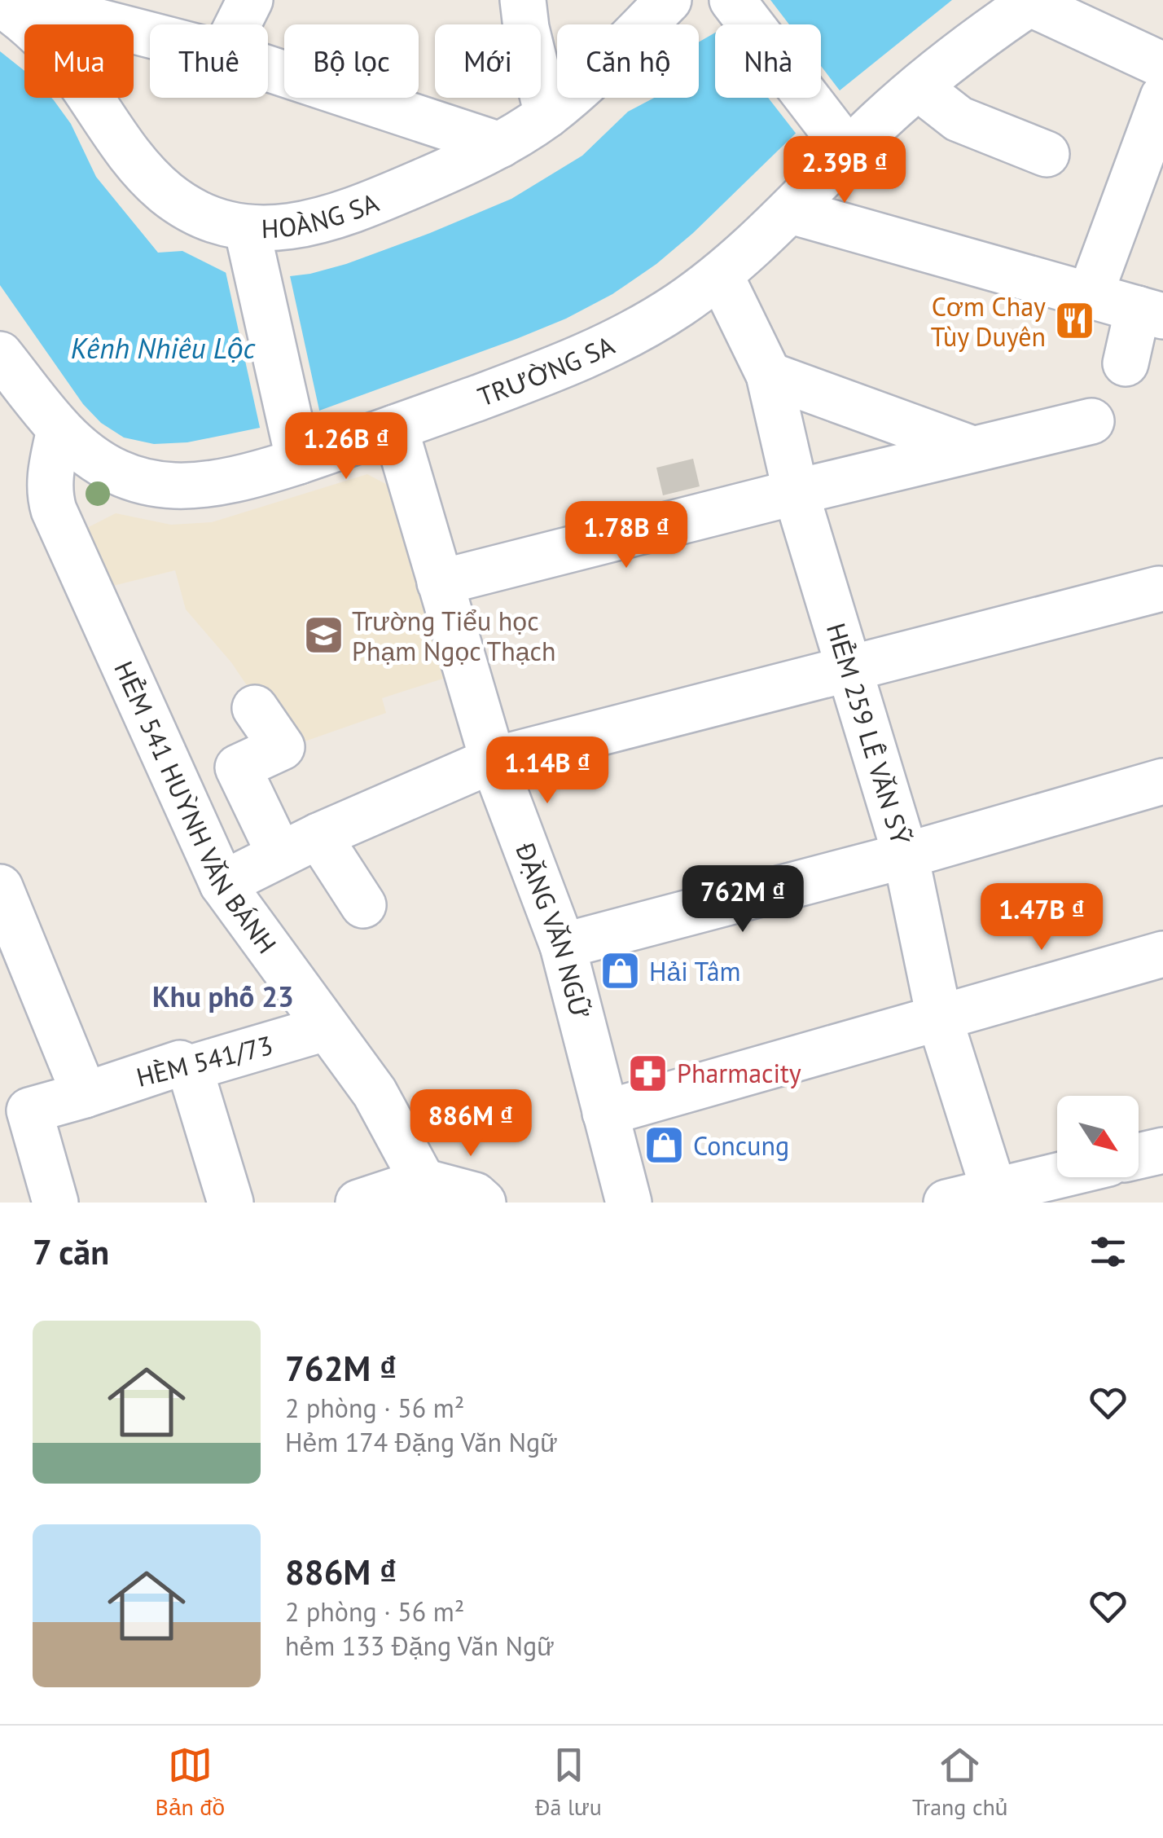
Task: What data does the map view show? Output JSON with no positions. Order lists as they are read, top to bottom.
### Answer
{
  "streets": {
    "street": [
      "HOÀNG SA",
      "TRƯỜNG SA",
      "HẺM 259 LÊ VĂN SỸ",
      "HẺM 541 HUỲNH VĂN BÁNH",
      "ĐẶNG VĂN NGỮ",
      "HÈM 541/73"
    ]
  },
  "crossings": [
    ["TRƯỜNG SA", "HẺM 259 LÊ VĂN SỸ"],
    ["TRƯỜNG SA", "HẺM 541 HUỲNH VĂN BÁNH"],
    ["TRƯỜNG SA", "ĐẶNG VĂN NGỮ"],
    ["HẺM 541 HUỲNH VĂN BÁNH", "HÈM 541/73"]
  ],
  "districts": ["Khu phố 23"],
  "water": ["Kênh Nhiêu Lộc"],
  "places": {
    "restaurant": ["Cơm Chay Tùy Duyên"],
    "school or university": ["Trường Tiểu học Phạm Ngọc Thạch"],
    "shop": ["Hải Tâm", "Concung"],
    "pharmacy": ["Pharmacity"]
  },
  "north": "bottom right",
  "page": {
    "chip": [
      "Mua",
      "Thuê",
      "Bộ lọc",
      "Mới",
      "Căn hộ",
      "Nhà"
    ],
    "price": [
      "2.39B ₫",
      "1.26B ₫",
      "1.78B ₫",
      "1.14B ₫",
      "762M ₫",
      "1.47B ₫",
      "886M ₫"
    ],
    "heading": "7 căn",
    "list": [
      {
        "name": "762M ₫",
        "note": "2 phòng · 56 m² · Hẻm 174 Đặng Văn Ngữ"
      },
      {
        "name": "886M ₫",
        "note": "2 phòng · 56 m² · hẻm 133 Đặng Văn Ngữ"
      }
    ],
    "tabs": ["Bản đồ", "Đã lưu", "Trang chủ"]
  }
}
